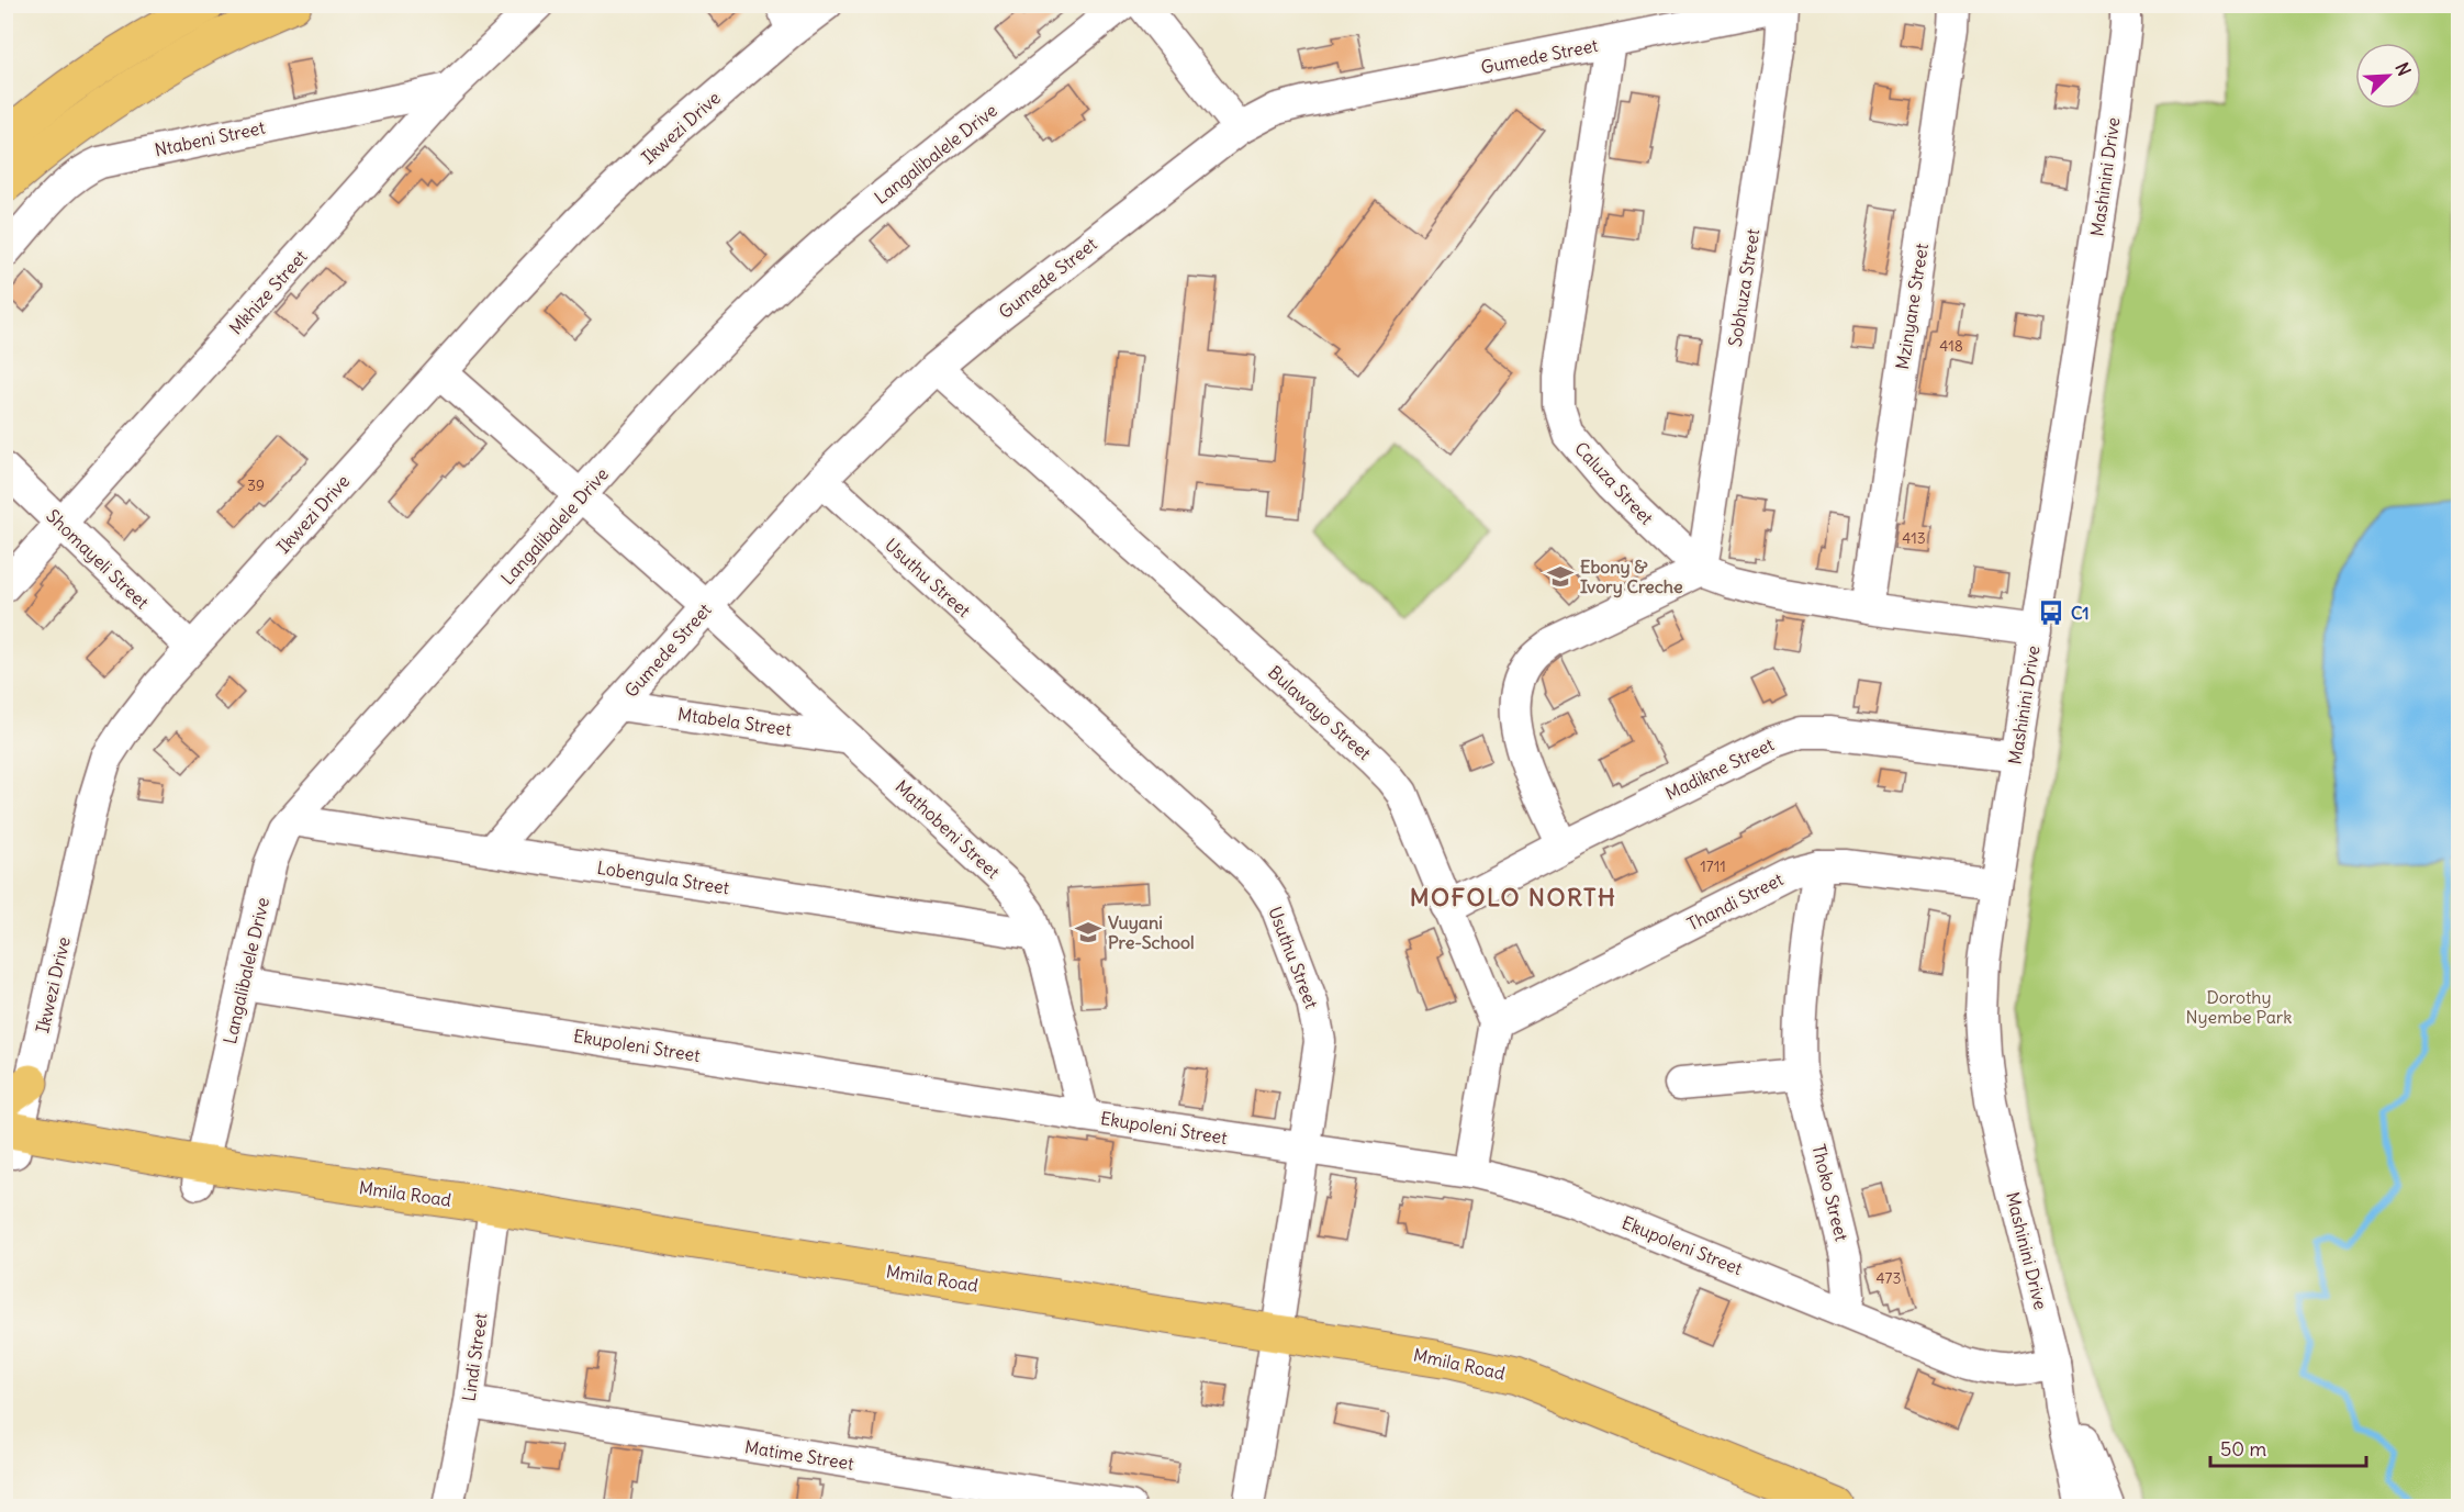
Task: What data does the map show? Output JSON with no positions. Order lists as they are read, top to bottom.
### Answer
{
  "streets": {
    "main road": ["Mmila Road"],
    "street": [
      "Gumede Street",
      "Ikwezi Drive",
      "Ntabeni Street",
      "Langalibalele Drive",
      "Mashinini Drive",
      "Sobhuza Street",
      "Mkhize Street",
      "Mzinyane Street",
      "Caluza Street",
      "Shomayeli Street",
      "Usuthu Street",
      "Bulawayo Street",
      "Mtabela Street",
      "Madikne Street",
      "Mathobeni Street",
      "Lobengula Street",
      "Thandi Street",
      "Ekupoleni Street",
      "Thoko Street",
      "Lindi Street",
      "Matime Street"
    ]
  },
  "crossings": [
    ["Gumede Street", "Sobhuza Street"],
    ["Gumede Street", "Caluza Street"],
    ["Gumede Street", "Usuthu Street"],
    ["Gumede Street", "Bulawayo Street"],
    ["Gumede Street", "Mtabela Street"],
    ["Gumede Street", "Mathobeni Street"],
    ["Gumede Street", "Lobengula Street"],
    ["Ikwezi Drive", "Shomayeli Street"],
    ["Ikwezi Drive", "Mathobeni Street"],
    ["Ikwezi Drive", "Mmila Road"],
    ["Ntabeni Street", "Mkhize Street"],
    ["Langalibalele Drive", "Mathobeni Street"],
    ["Langalibalele Drive", "Lobengula Street"],
    ["Langalibalele Drive", "Ekupoleni Street"],
    ["Langalibalele Drive", "Mmila Road"],
    ["Mashinini Drive", "Caluza Street"],
    ["Mashinini Drive", "Madikne Street"],
    ["Mashinini Drive", "Thandi Street"],
    ["Mashinini Drive", "Ekupoleni Street"],
    ["Sobhuza Street", "Caluza Street"],
    ["Mkhize Street", "Shomayeli Street"],
    ["Mzinyane Street", "Caluza Street"],
    ["Usuthu Street", "Ekupoleni Street"],
    ["Usuthu Street", "Mmila Road"],
    ["Bulawayo Street", "Madikne Street"],
    ["Bulawayo Street", "Thandi Street"],
    ["Mtabela Street", "Mathobeni Street"],
    ["Mathobeni Street", "Lobengula Street"],
    ["Mathobeni Street", "Ekupoleni Street"],
    ["Thandi Street", "Thoko Street"],
    ["Ekupoleni Street", "Thoko Street"],
    ["Mmila Road", "Lindi Street"],
    ["Lindi Street", "Matime Street"]
  ],
  "districts": ["MOFOLO NORTH"],
  "parks": ["Dorothy Nyembe Park"],
  "places": {
    "school or university": ["Ebony & Ivory Creche", "Vuyani Pre-School"],
    "bus stop": ["C1"]
  },
  "house_numbers": [
    "418",
    "39",
    "413",
    "1711",
    "473"
  ],
  "scale_bar": "50 m",
  "north": "top right"
}
